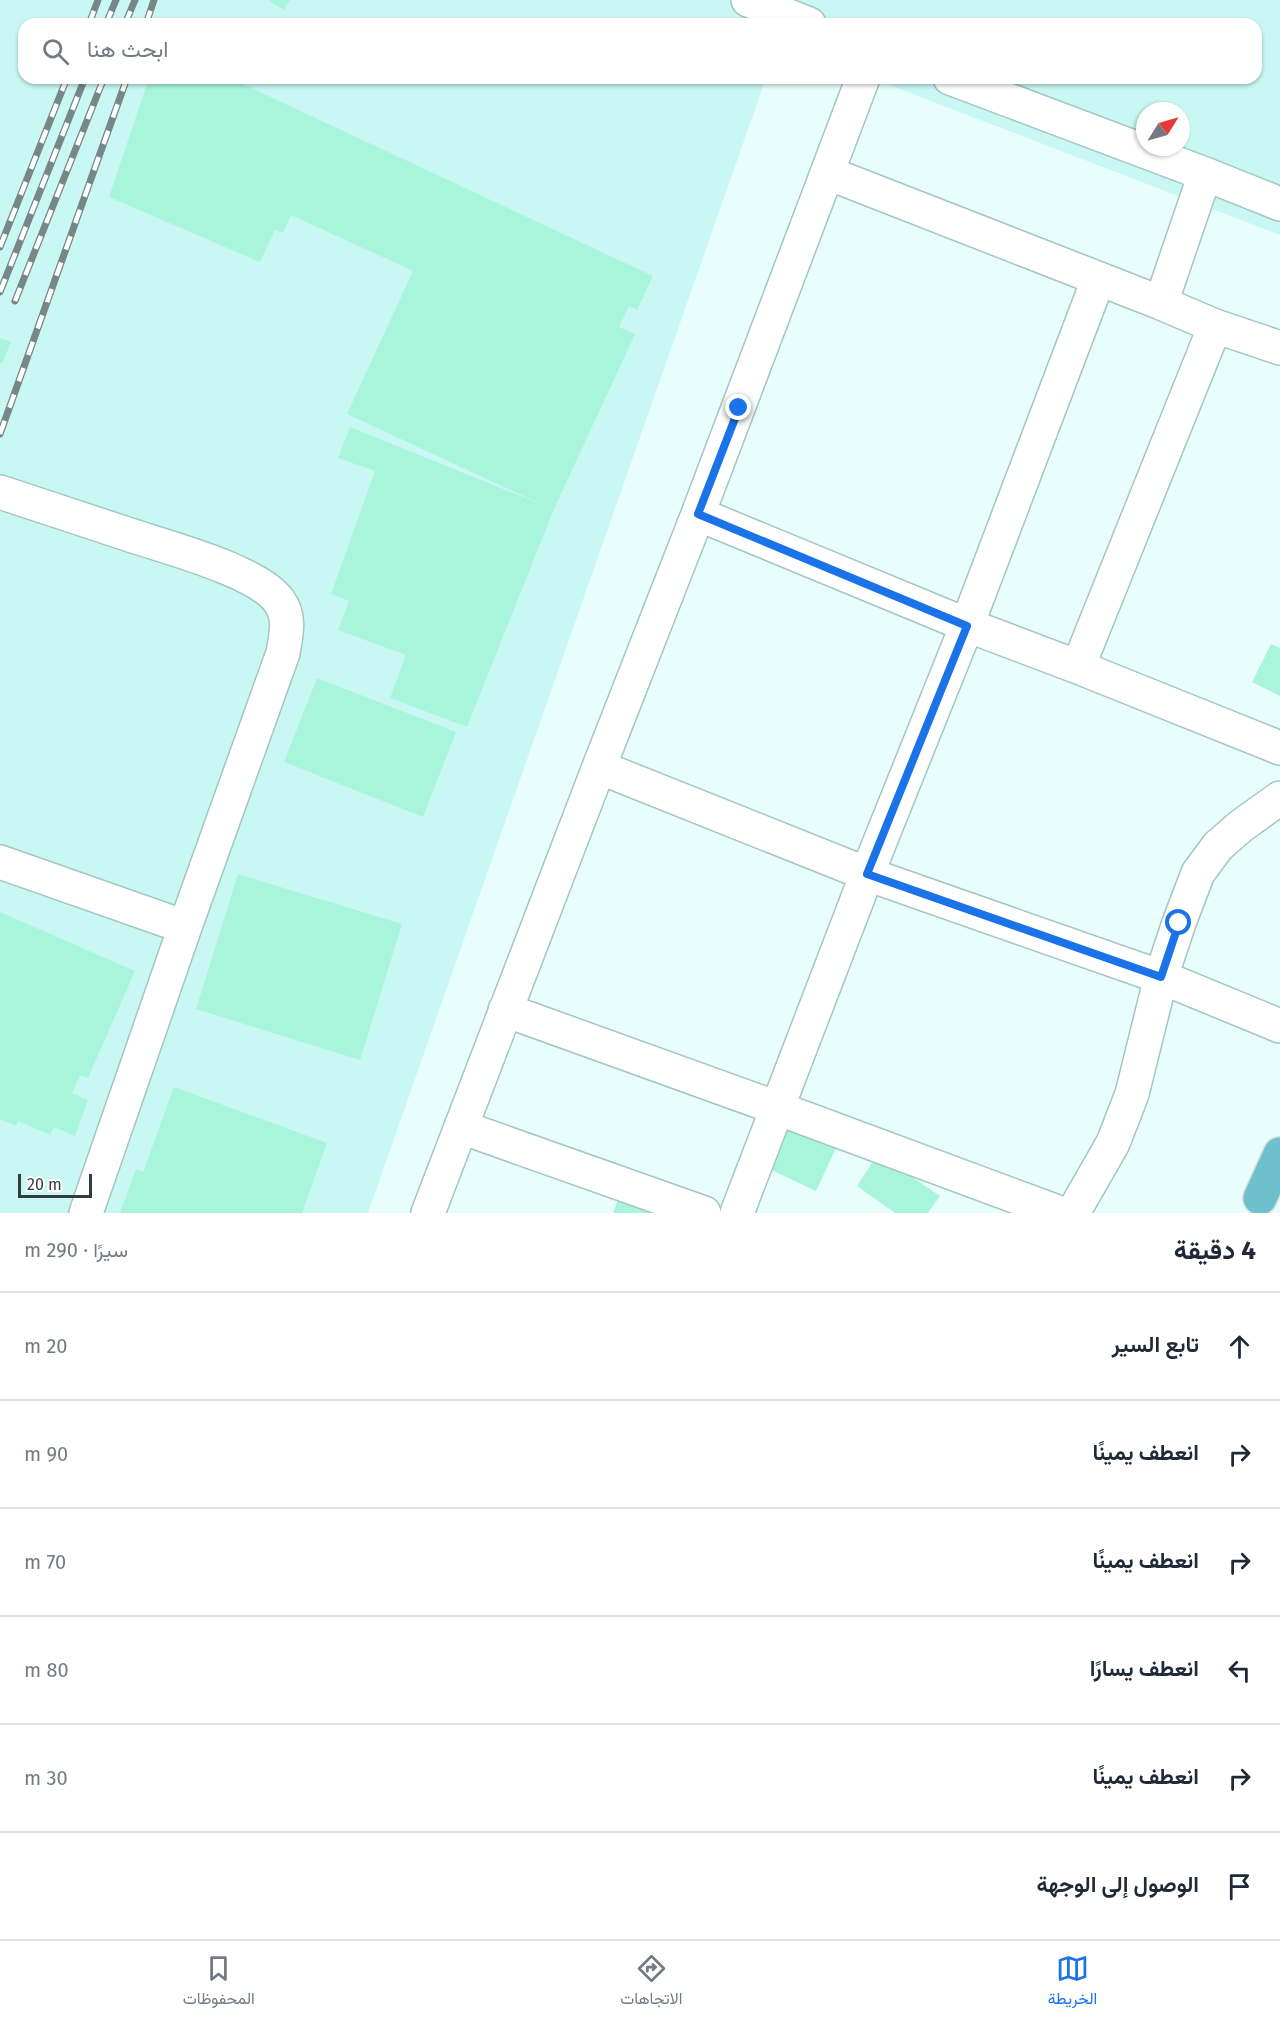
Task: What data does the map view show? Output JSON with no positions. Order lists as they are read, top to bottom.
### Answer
{
  "scale_bar": "20 m",
  "north": "top right",
  "page": {
    "search": "ابحث هنا",
    "scale": "20 m",
    "heading": ["4 دقيقة", "سيرًا · 290 m"],
    "list": [
      ["تابع السير", "20 m"],
      ["انعطف يمينًا", "90 m"],
      ["انعطف يمينًا", "70 m"],
      ["انعطف يسارًا", "80 m"],
      ["انعطف يمينًا", "30 m"],
      "الوصول إلى الوجهة"
    ],
    "nav": ["الخريطة", "الاتجاهات", "المحفوظات"]
  }
}
